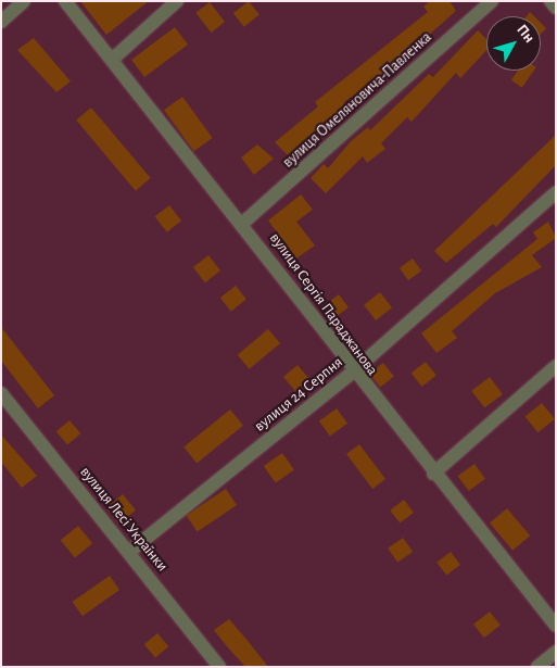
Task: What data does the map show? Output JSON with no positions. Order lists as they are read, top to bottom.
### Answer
{
  "streets": {
    "street": [
      "вулиця Омеляновича-Павленка",
      "вулиця Сергія Параджанова",
      "вулиця 24 Серпня",
      "вулиця Лесі Українки"
    ]
  },
  "crossings": [
    ["вулиця Омеляновича-Павленка", "вулиця Сергія Параджанова"],
    ["вулиця Сергія Параджанова", "вулиця 24 Серпня"],
    ["вулиця 24 Серпня", "вулиця Лесі Українки"]
  ],
  "north": "top right"
}
